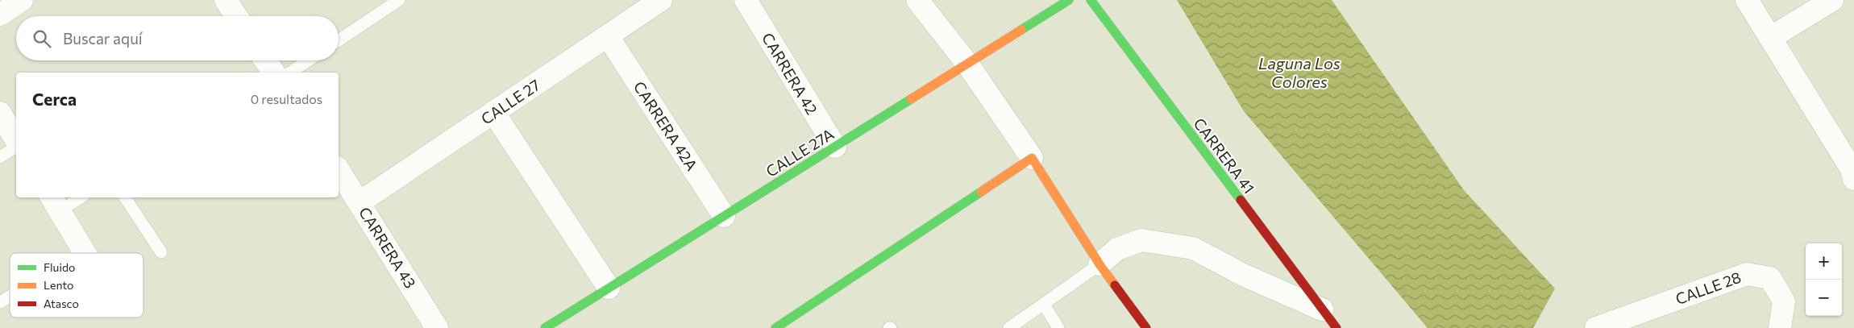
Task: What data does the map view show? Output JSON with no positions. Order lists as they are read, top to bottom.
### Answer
{
  "streets": {
    "street": [
      "CARRERA 42",
      "CALLE 27",
      "CARRERA 42A",
      "CALLE 27A",
      "CARRERA 41",
      "CARRERA 43",
      "CALLE 28"
    ]
  },
  "crossings": [
    ["CARRERA 42", "CALLE 27A"],
    ["CALLE 27", "CARRERA 42A"],
    ["CALLE 27", "CARRERA 43"],
    ["CARRERA 42A", "CALLE 27A"]
  ],
  "water": ["Laguna Los Colores"],
  "legend": ["Fluido", "Lento", "Atasco"],
  "page": {
    "search": "Buscar aquí",
    "heading": ["Cerca", "0 resultados"],
    "map_buttons": ["+", "−"]
  }
}
